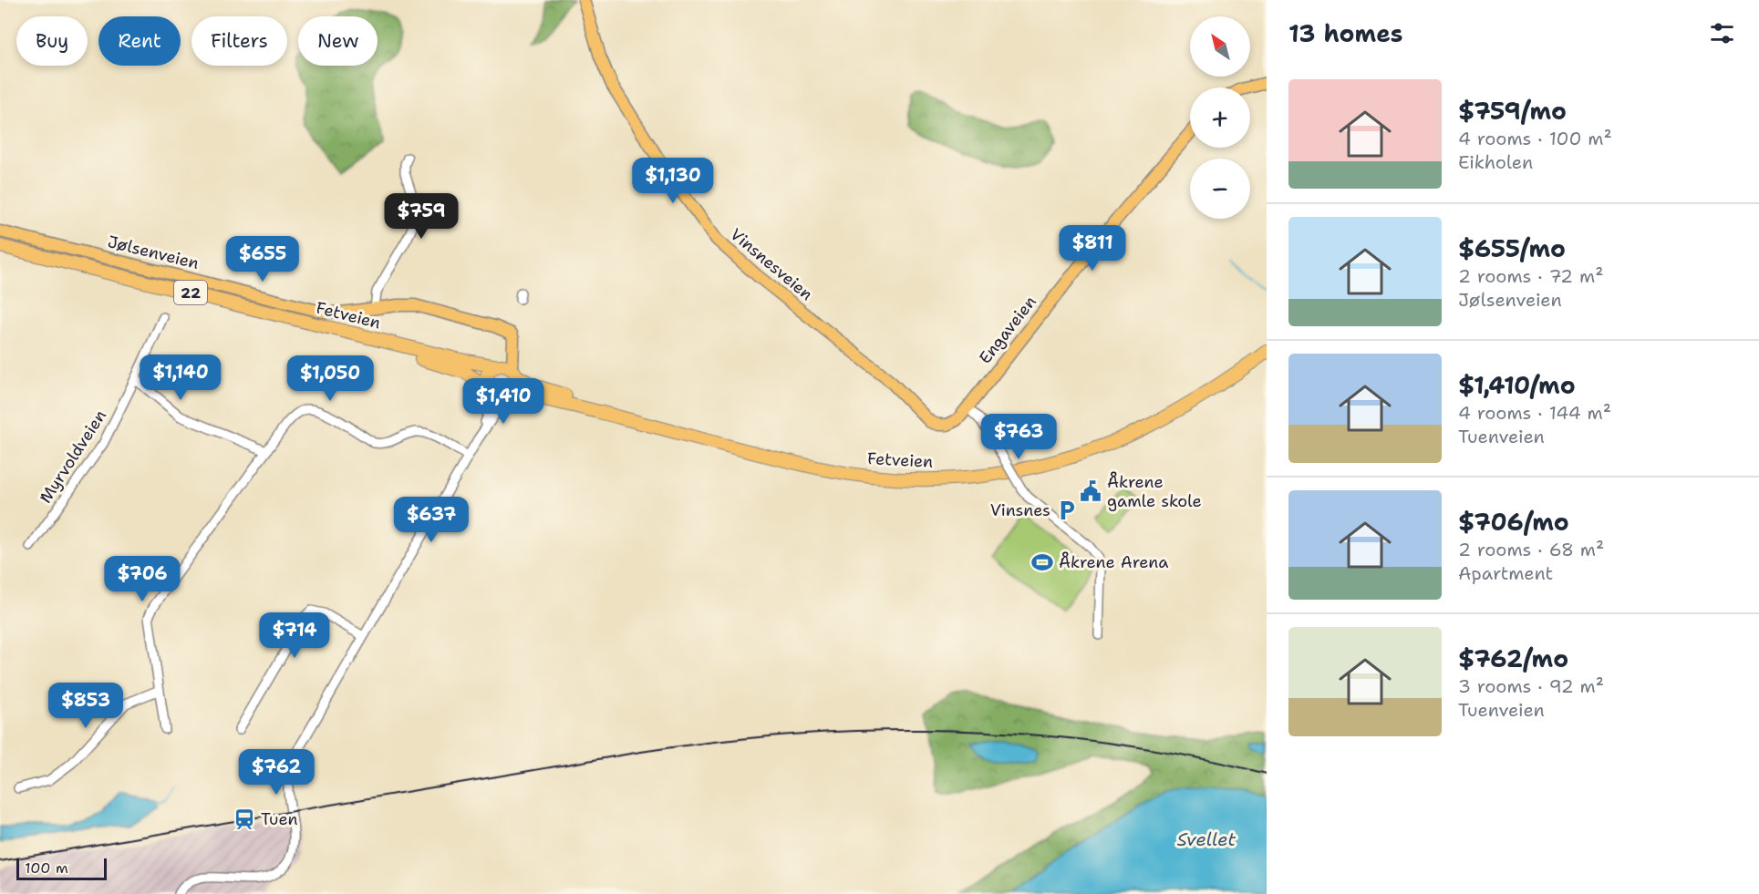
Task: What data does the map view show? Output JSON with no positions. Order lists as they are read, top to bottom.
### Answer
{
  "streets": {
    "highway": ["22", "Fetveien"],
    "main road": ["Jølsenveien", "Vinsnesveien", "Engaveien"],
    "street": ["Myrvoldveien"]
  },
  "crossings": [
    ["Vinsnesveien", "Engaveien"],
    ["22", "Fetveien"]
  ],
  "water": ["Svellet"],
  "places": {
    "public building": ["Åkrene gamle skole"],
    "parking": ["Vinsnes"],
    "sports": ["Åkrene Arena"],
    "station": ["Tuen"]
  },
  "scale_bar": "100 m",
  "north": "top left",
  "page": {
    "heading": "13 homes",
    "map_buttons": ["+", "−"],
    "chip": [
      "Buy",
      "Rent",
      "Filters",
      "New"
    ],
    "list": [
      {
        "name": "$759/mo",
        "note": "4 rooms · 100 m² · Eikholen"
      },
      {
        "name": "$655/mo",
        "note": "2 rooms · 72 m² · Jølsenveien"
      },
      {
        "name": "$1,410/mo",
        "note": "4 rooms · 144 m² · Tuenveien"
      },
      {
        "name": "$706/mo",
        "note": "2 rooms · 68 m² · Apartment"
      },
      {
        "name": "$762/mo",
        "note": "3 rooms · 92 m² · Tuenveien"
      }
    ],
    "price": [
      "$1,130",
      "$759",
      "$811",
      "$655",
      "$1,140",
      "$1,050",
      "$1,410",
      "$763",
      "$637",
      "$706",
      "$714",
      "$853",
      "$762"
    ],
    "scale": "100 m"
  }
}
